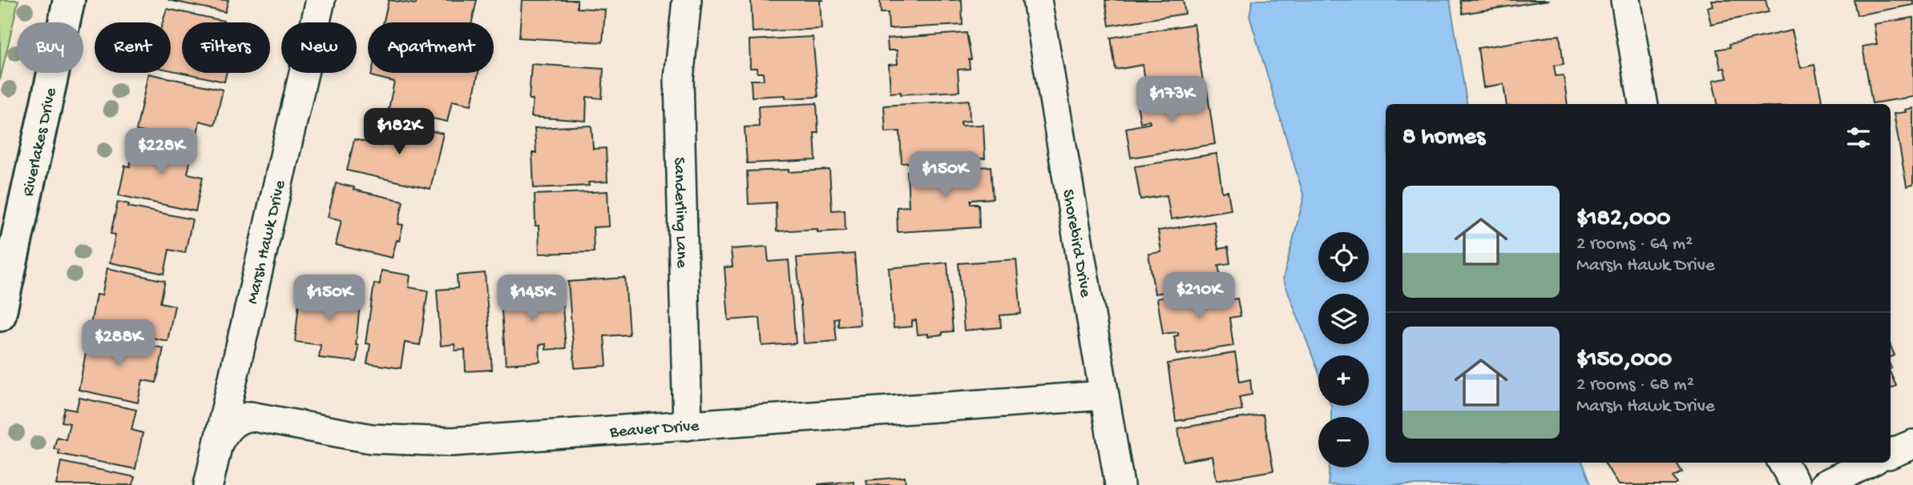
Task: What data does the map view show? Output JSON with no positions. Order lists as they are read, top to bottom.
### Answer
{
  "streets": {
    "main road": ["Riverlakes Drive"],
    "street": [
      "Sanderling Lane",
      "Marsh Hawk Drive",
      "Shorebird Drive",
      "Beaver Drive"
    ]
  },
  "crossings": [
    ["Sanderling Lane", "Beaver Drive"],
    ["Marsh Hawk Drive", "Beaver Drive"],
    ["Shorebird Drive", "Beaver Drive"]
  ],
  "page": {
    "chip": [
      "Buy",
      "Rent",
      "Filters",
      "New",
      "Apartment"
    ],
    "price": [
      "$173K",
      "$182K",
      "$228K",
      "$150K",
      "$210K",
      "$150K",
      "$145K",
      "$288K"
    ],
    "heading": "8 homes",
    "list": [
      {
        "name": "$182,000",
        "note": "2 rooms · 64 m² · Marsh Hawk Drive"
      },
      {
        "name": "$150,000",
        "note": "2 rooms · 68 m² · Marsh Hawk Drive"
      }
    ],
    "map_buttons": ["+", "−"]
  }
}
